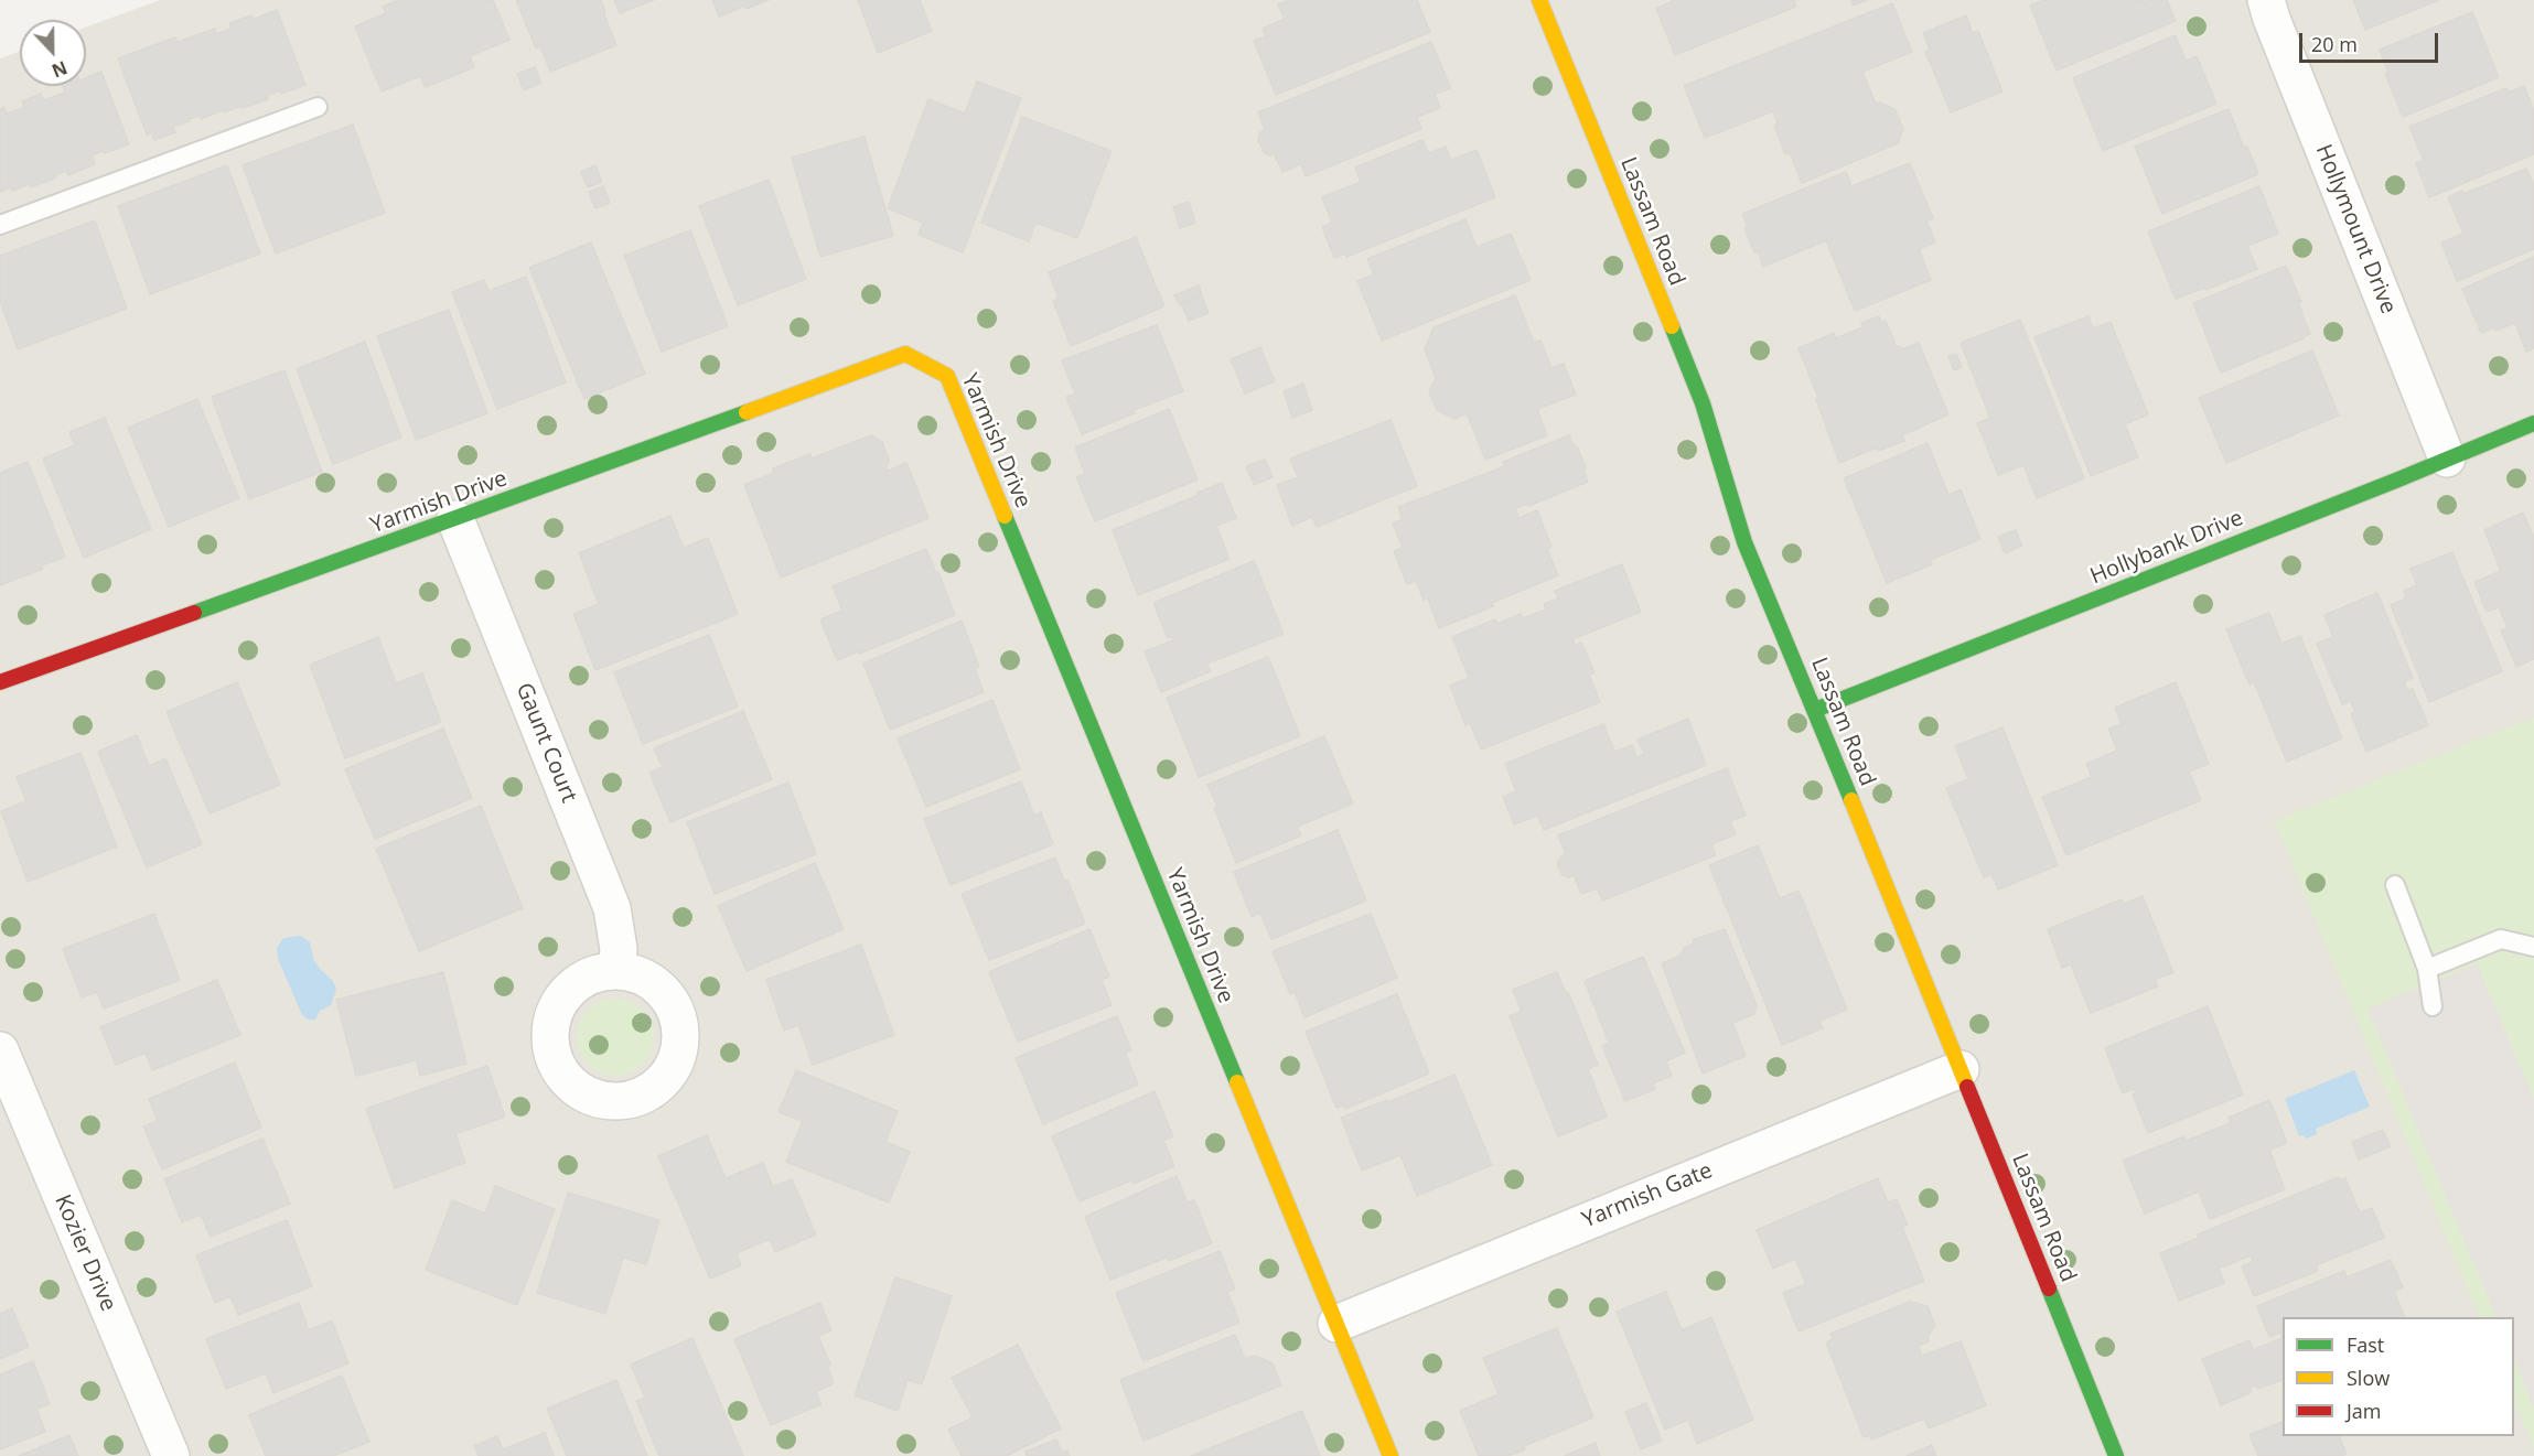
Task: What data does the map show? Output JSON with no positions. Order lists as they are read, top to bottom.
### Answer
{
  "streets": {
    "street": [
      "Lassam Road",
      "Hollymount Drive",
      "Yarmish Drive",
      "Hollybank Drive",
      "Gaunt Court",
      "Yarmish Gate",
      "Kozier Drive"
    ]
  },
  "crossings": [
    ["Lassam Road", "Hollybank Drive"],
    ["Lassam Road", "Yarmish Gate"],
    ["Hollymount Drive", "Hollybank Drive"],
    ["Yarmish Drive", "Gaunt Court"],
    ["Yarmish Drive", "Yarmish Gate"]
  ],
  "legend": ["Fast", "Slow", "Jam"],
  "scale_bar": "20 m",
  "north": "bottom"
}
